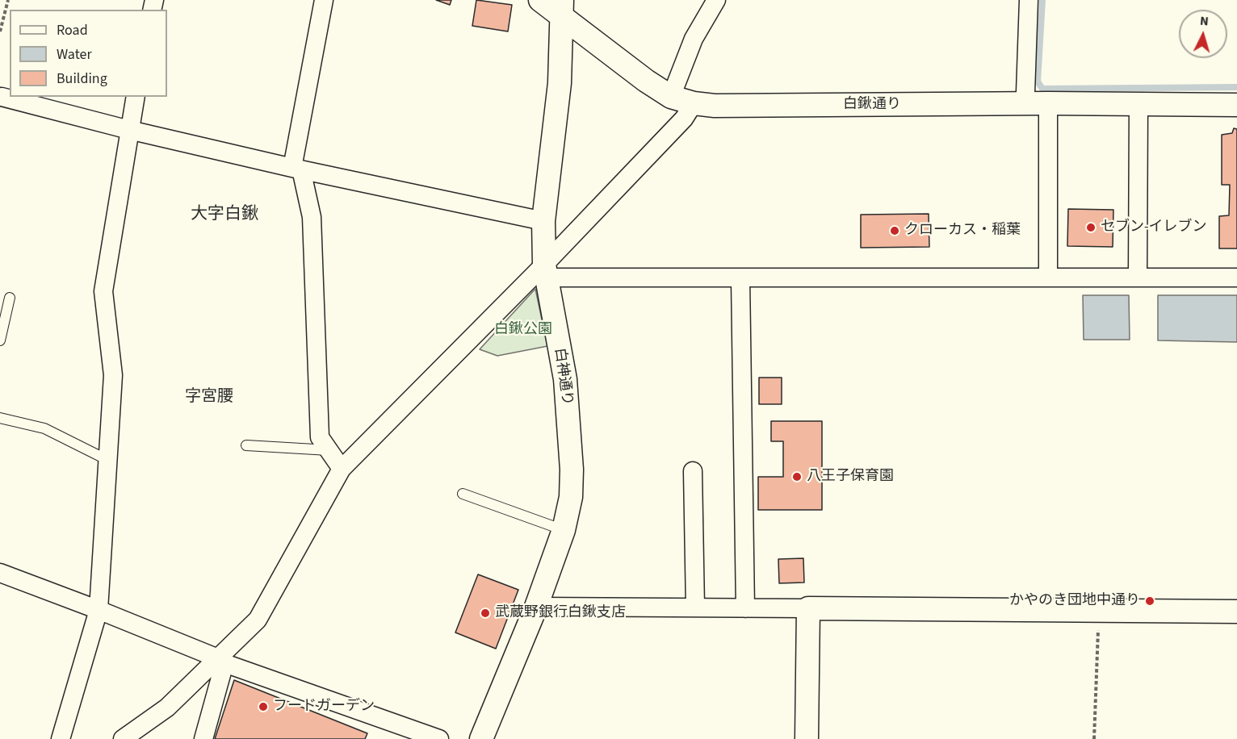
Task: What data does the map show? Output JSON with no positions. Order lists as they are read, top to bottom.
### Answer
{
  "streets": {
    "street": ["白鍬通り", "白神通り"]
  },
  "crossings": [
    ["白鍬通り", "白神通り"]
  ],
  "districts": ["大字白鍬", "字宮腰"],
  "parks": ["白鍬公園"],
  "places": [
    "セブン-イレブン",
    "クローカス・稲葉",
    "八王子保育園",
    "かやのき団地中通り",
    "武蔵野銀行白鍬支店",
    "フードガーデン"
  ],
  "legend": ["Road", "Water", "Building"],
  "north": "top"
}
